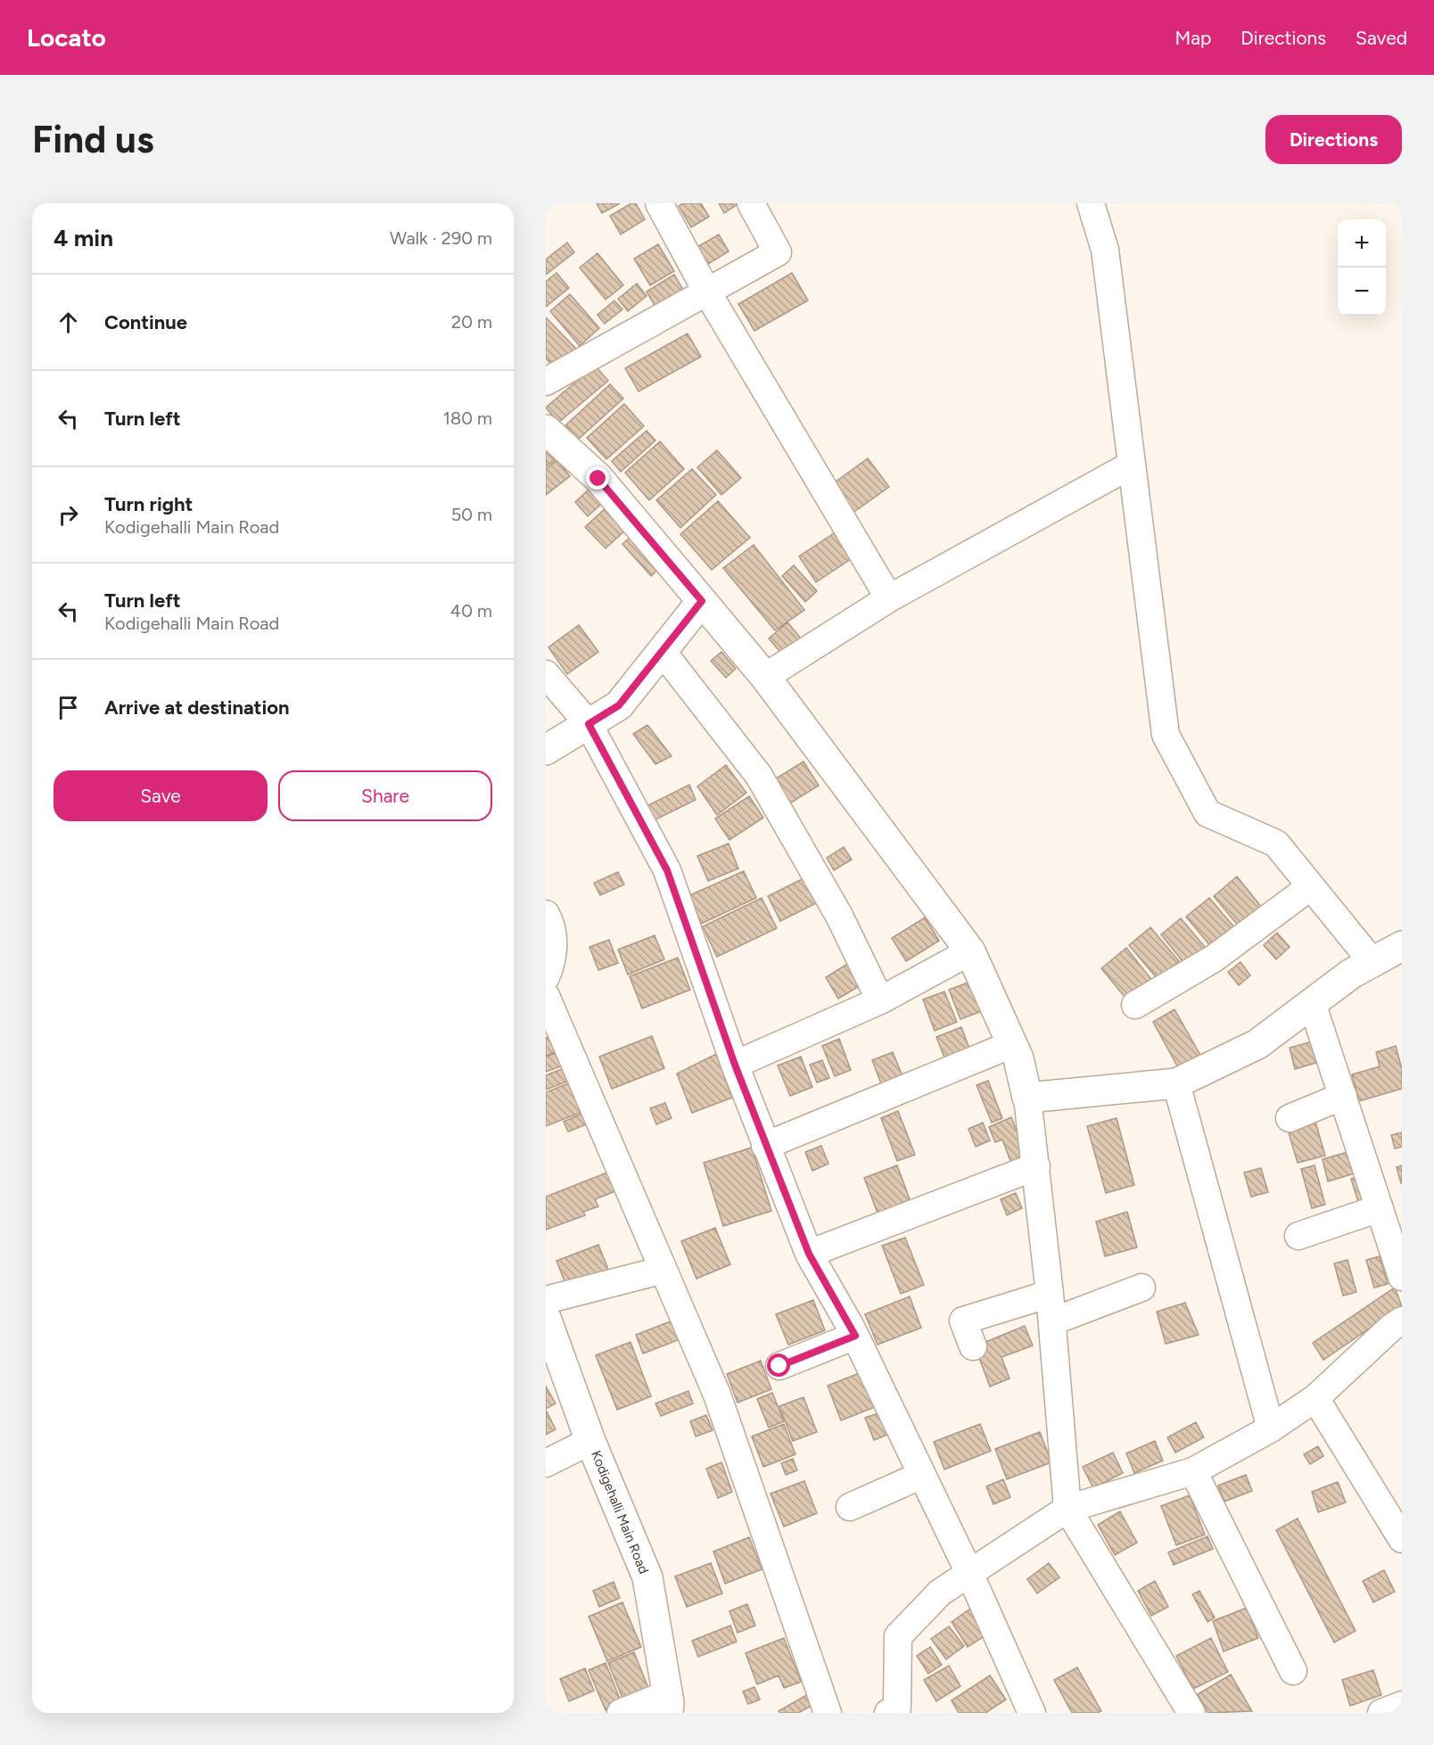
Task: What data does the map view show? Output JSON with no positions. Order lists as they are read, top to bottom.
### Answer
{
  "streets": {
    "street": ["Kodigehalli Main Road"]
  },
  "page": {
    "header": "Locato",
    "nav": ["Map", "Directions", "Saved"],
    "buttons": [
      "Directions",
      ["Save", "Share"]
    ],
    "title": "Find us",
    "heading": ["4 min", "Walk · 290 m"],
    "map_buttons": ["+", "−"],
    "list": [
      ["Continue", "20 m"],
      ["Turn left", "180 m"],
      ["Turn right", "Kodigehalli Main Road", "50 m"],
      ["Turn left", "Kodigehalli Main Road", "40 m"],
      "Arrive at destination"
    ]
  }
}
